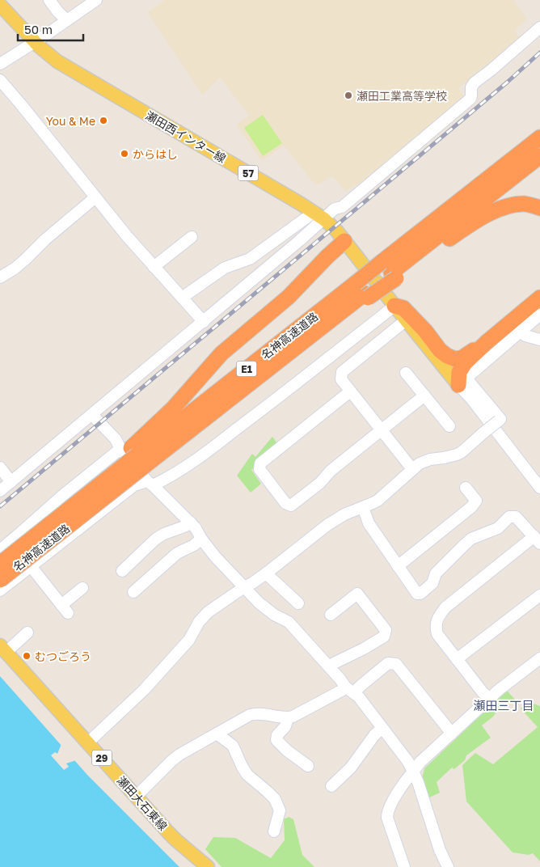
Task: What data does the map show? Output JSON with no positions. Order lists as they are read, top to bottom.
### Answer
{
  "streets": {
    "highway": ["名神高速道路", "E1"],
    "main road": [
      "瀬田西インター線",
      "57",
      "29",
      "瀬田大石東線"
    ]
  },
  "districts": ["瀬田三丁目"],
  "places": [
    "瀬田工業高等学校",
    "You & Me",
    "からはし",
    "むつごろう"
  ],
  "scale_bar": "50 m"
}
